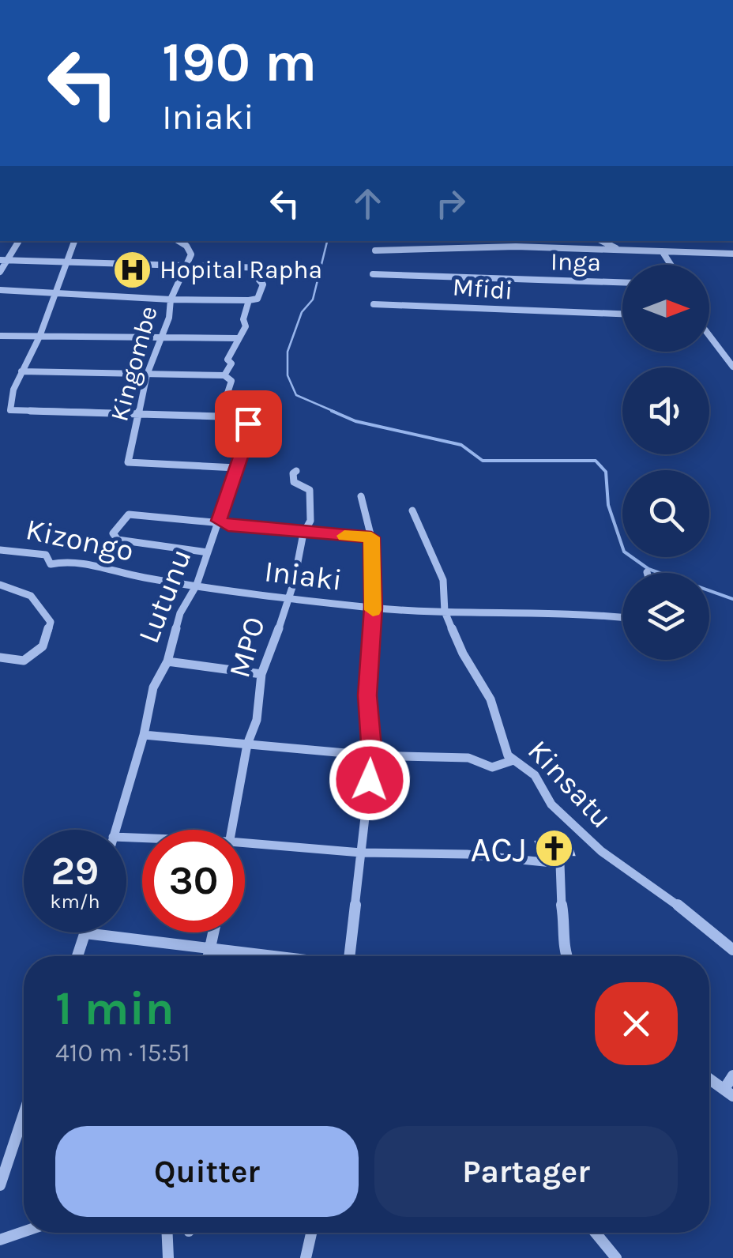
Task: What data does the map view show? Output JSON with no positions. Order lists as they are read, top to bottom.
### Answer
{
  "streets": {
    "street": [
      "Inga",
      "Mfidi",
      "Kingombe",
      "Kizongo",
      "Iniaki",
      "Lutunu",
      "MPO",
      "Kinsatu"
    ]
  },
  "crossings": [
    ["Kingombe", "Lutunu"],
    ["Kizongo", "Iniaki"],
    ["Kizongo", "Lutunu"],
    ["Iniaki", "Lutunu"],
    ["Iniaki", "MPO"],
    ["Iniaki", "Kinsatu"]
  ],
  "places": {
    "hospital": ["Hopital Rapha"],
    "church": ["ACJ"]
  },
  "north": "right",
  "page": {
    "turn": ["190 m", "Iniaki"],
    "speed": "29 km/h",
    "limit": "30",
    "heading": ["1 min", "410 m · 15:51"],
    "buttons": ["Quitter", "Partager"]
  }
}
